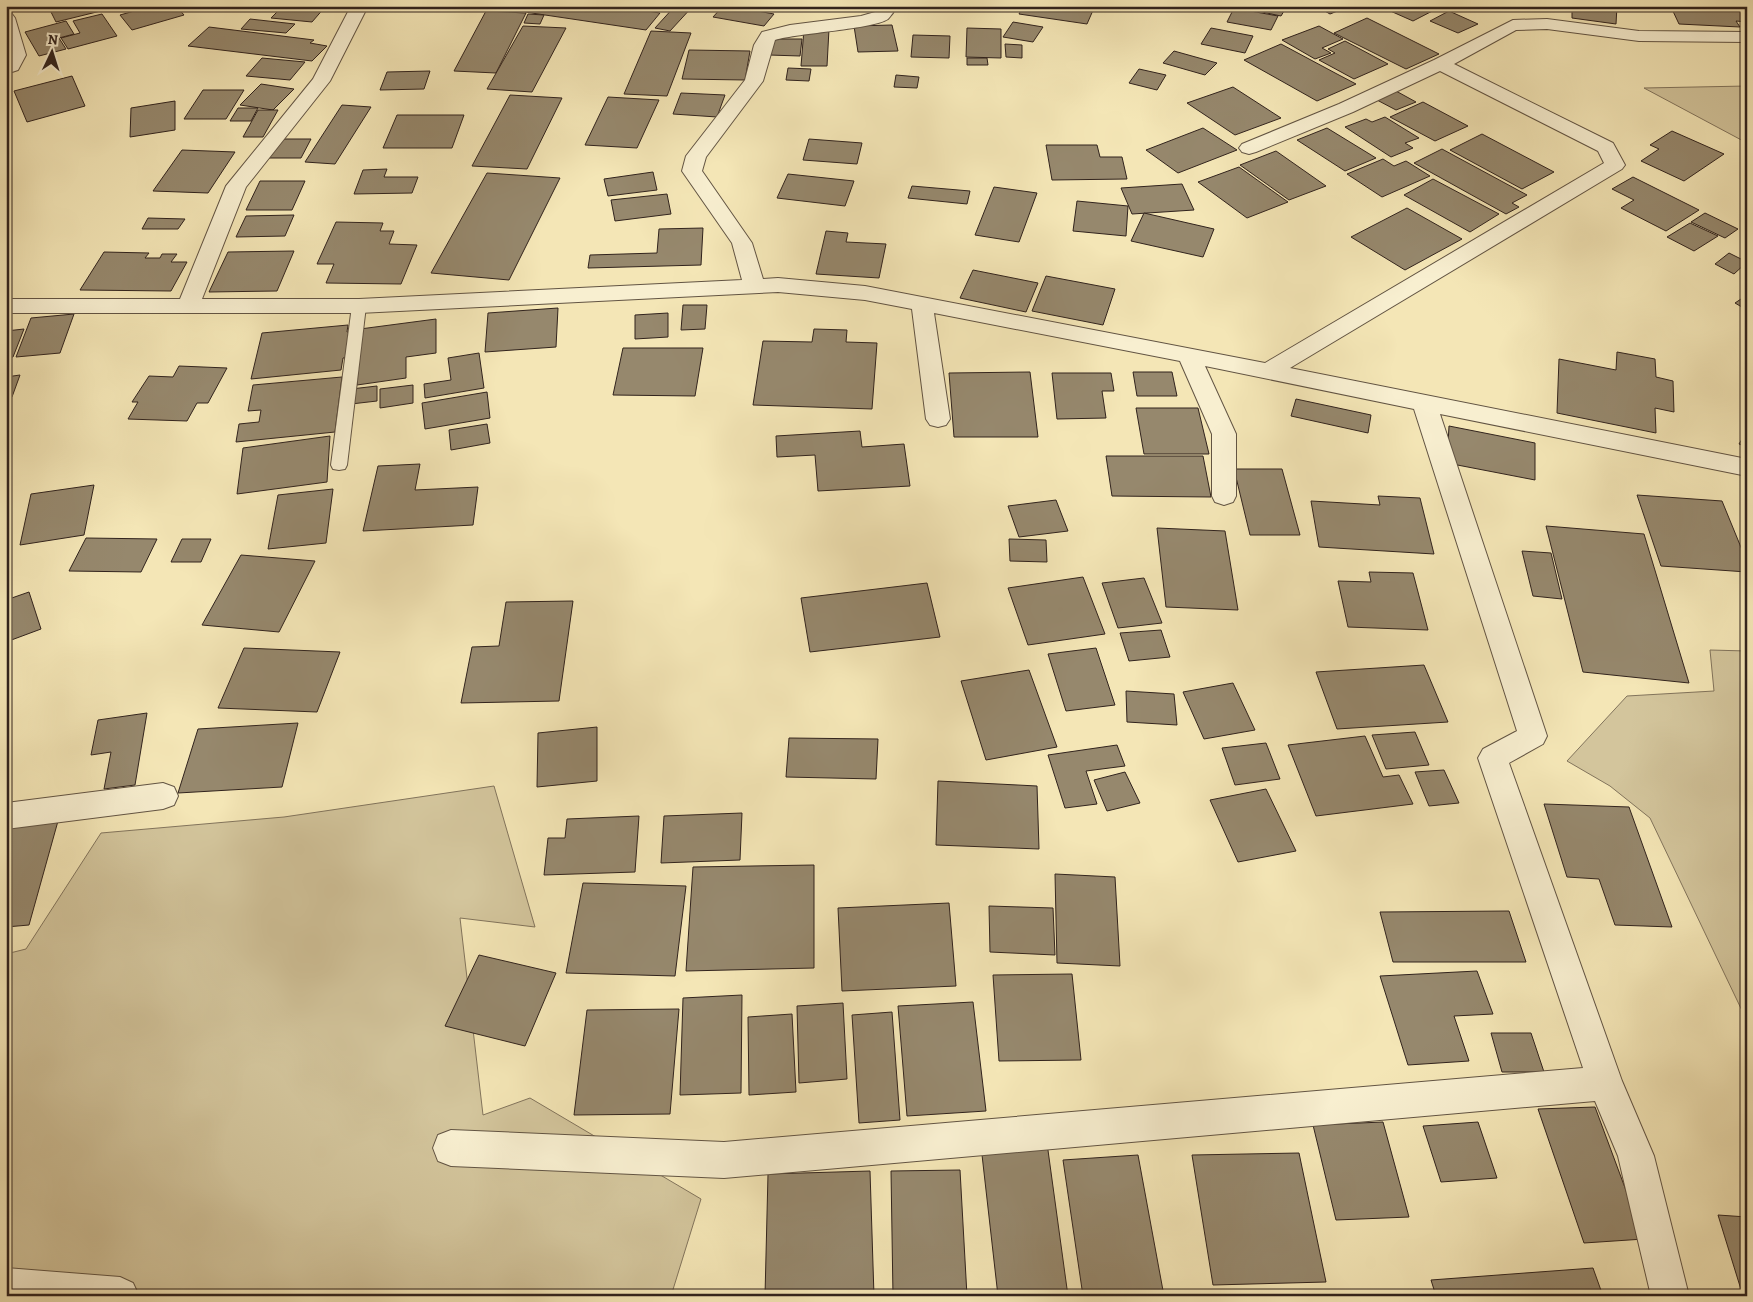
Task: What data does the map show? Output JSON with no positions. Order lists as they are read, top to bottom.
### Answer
{
  "north": "top"
}
